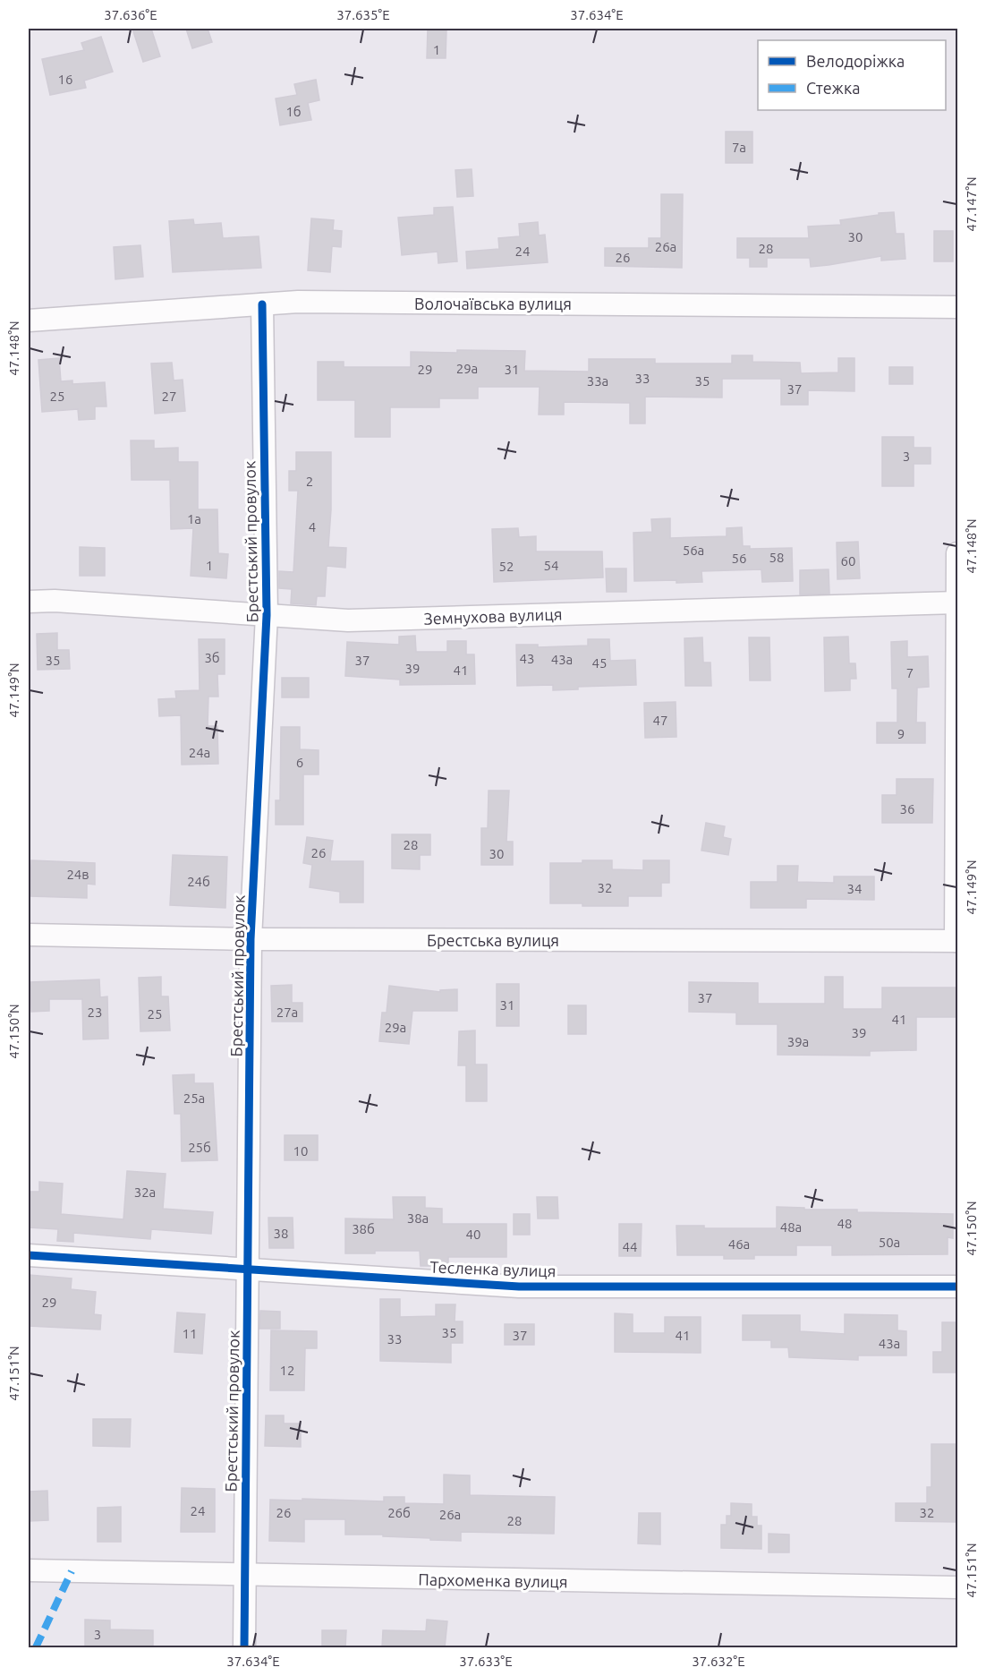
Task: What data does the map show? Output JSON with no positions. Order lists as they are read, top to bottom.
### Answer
{
  "streets": {
    "street": [
      "Волочаївська вулиця",
      "Брестський провулок",
      "Земнухова вулиця",
      "Брестська вулиця",
      "Тесленка вулиця",
      "Пархоменка вулиця"
    ]
  },
  "crossings": [
    ["Волочаївська вулиця", "Брестський провулок"],
    ["Брестський провулок", "Земнухова вулиця"],
    ["Брестський провулок", "Брестська вулиця"],
    ["Брестський провулок", "Тесленка вулиця"],
    ["Брестський провулок", "Пархоменка вулиця"]
  ],
  "house_numbers": [
    "1",
    "16",
    "1б",
    "7а",
    "30",
    "26а",
    "28",
    "24",
    "26",
    "29а",
    "29",
    "31",
    "33",
    "33а",
    "35",
    "37",
    "25",
    "27",
    "3",
    "2",
    "1а",
    "4",
    "56а",
    "58",
    "56",
    "60",
    "1",
    "54",
    "52",
    "3б",
    "43",
    "43а",
    "35",
    "37",
    "45",
    "39",
    "41",
    "7",
    "47",
    "9",
    "24а",
    "6",
    "36",
    "28",
    "26",
    "30",
    "24в",
    "24б",
    "32",
    "34",
    "37",
    "31",
    "23",
    "27а",
    "25",
    "41",
    "29а",
    "39",
    "39а",
    "25а",
    "25б",
    "10",
    "32а",
    "38а",
    "48",
    "48а",
    "38б",
    "38",
    "40",
    "50а",
    "46а",
    "44",
    "29",
    "35",
    "11",
    "37",
    "41",
    "33",
    "43а",
    "12",
    "24",
    "26",
    "26б",
    "32",
    "26а",
    "28",
    "3"
  ],
  "legend": ["Велодоріжка", "Стежка"],
  "coordinates": [
    "37.636°E",
    "37.635°E",
    "37.634°E",
    "47.147°N",
    "47.148°N",
    "47.149°N",
    "47.150°N",
    "47.151°N",
    "37.633°E",
    "37.632°E"
  ]
}
